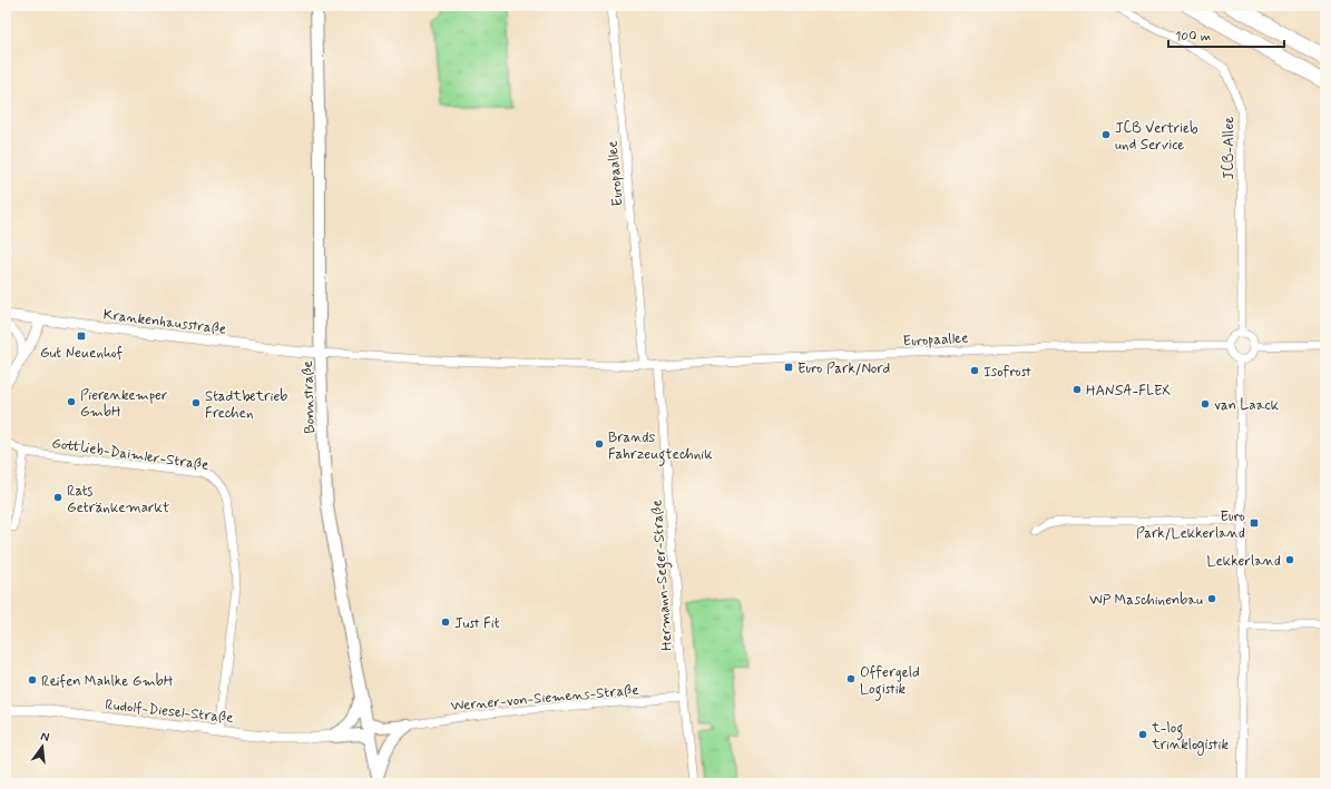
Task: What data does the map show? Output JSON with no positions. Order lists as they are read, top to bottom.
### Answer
{
  "streets": {
    "main road": ["Bonnstraße"],
    "street": [
      "JCB-Allee",
      "Europaallee",
      "Krankenhausstraße",
      "Gottlieb-Daimler-Straße",
      "Hermann-Seger-Straße",
      "Werner-von-Siemens-Straße",
      "Rudolf-Diesel-Straße"
    ]
  },
  "crossings": [
    ["JCB-Allee", "Europaallee"],
    ["Europaallee", "Krankenhausstraße"],
    ["Europaallee", "Bonnstraße"],
    ["Europaallee", "Hermann-Seger-Straße"],
    ["Krankenhausstraße", "Bonnstraße"],
    ["Gottlieb-Daimler-Straße", "Rudolf-Diesel-Straße"],
    ["Hermann-Seger-Straße", "Werner-von-Siemens-Straße"]
  ],
  "places": {
    "other": [
      "JCB Vertrieb und Service",
      "Isofrost",
      "HANSA-FLEX",
      "Pierenkemper GmbH",
      "Stadtbetrieb Frechen",
      "van Laack",
      "Brands Fahrzeugtechnik",
      "Rats Getränkemarkt",
      "Lekkerland",
      "WP Maschinenbau",
      "Just Fit",
      "Offergeld Logistik",
      "Reifen Mahlke GmbH",
      "t-log trinklogistik"
    ],
    "transit": ["Gut Neuenhof", "Euro Park/Nord", "Euro Park/Lekkerland"]
  },
  "scale_bar": "100 m",
  "north": "top"
}
